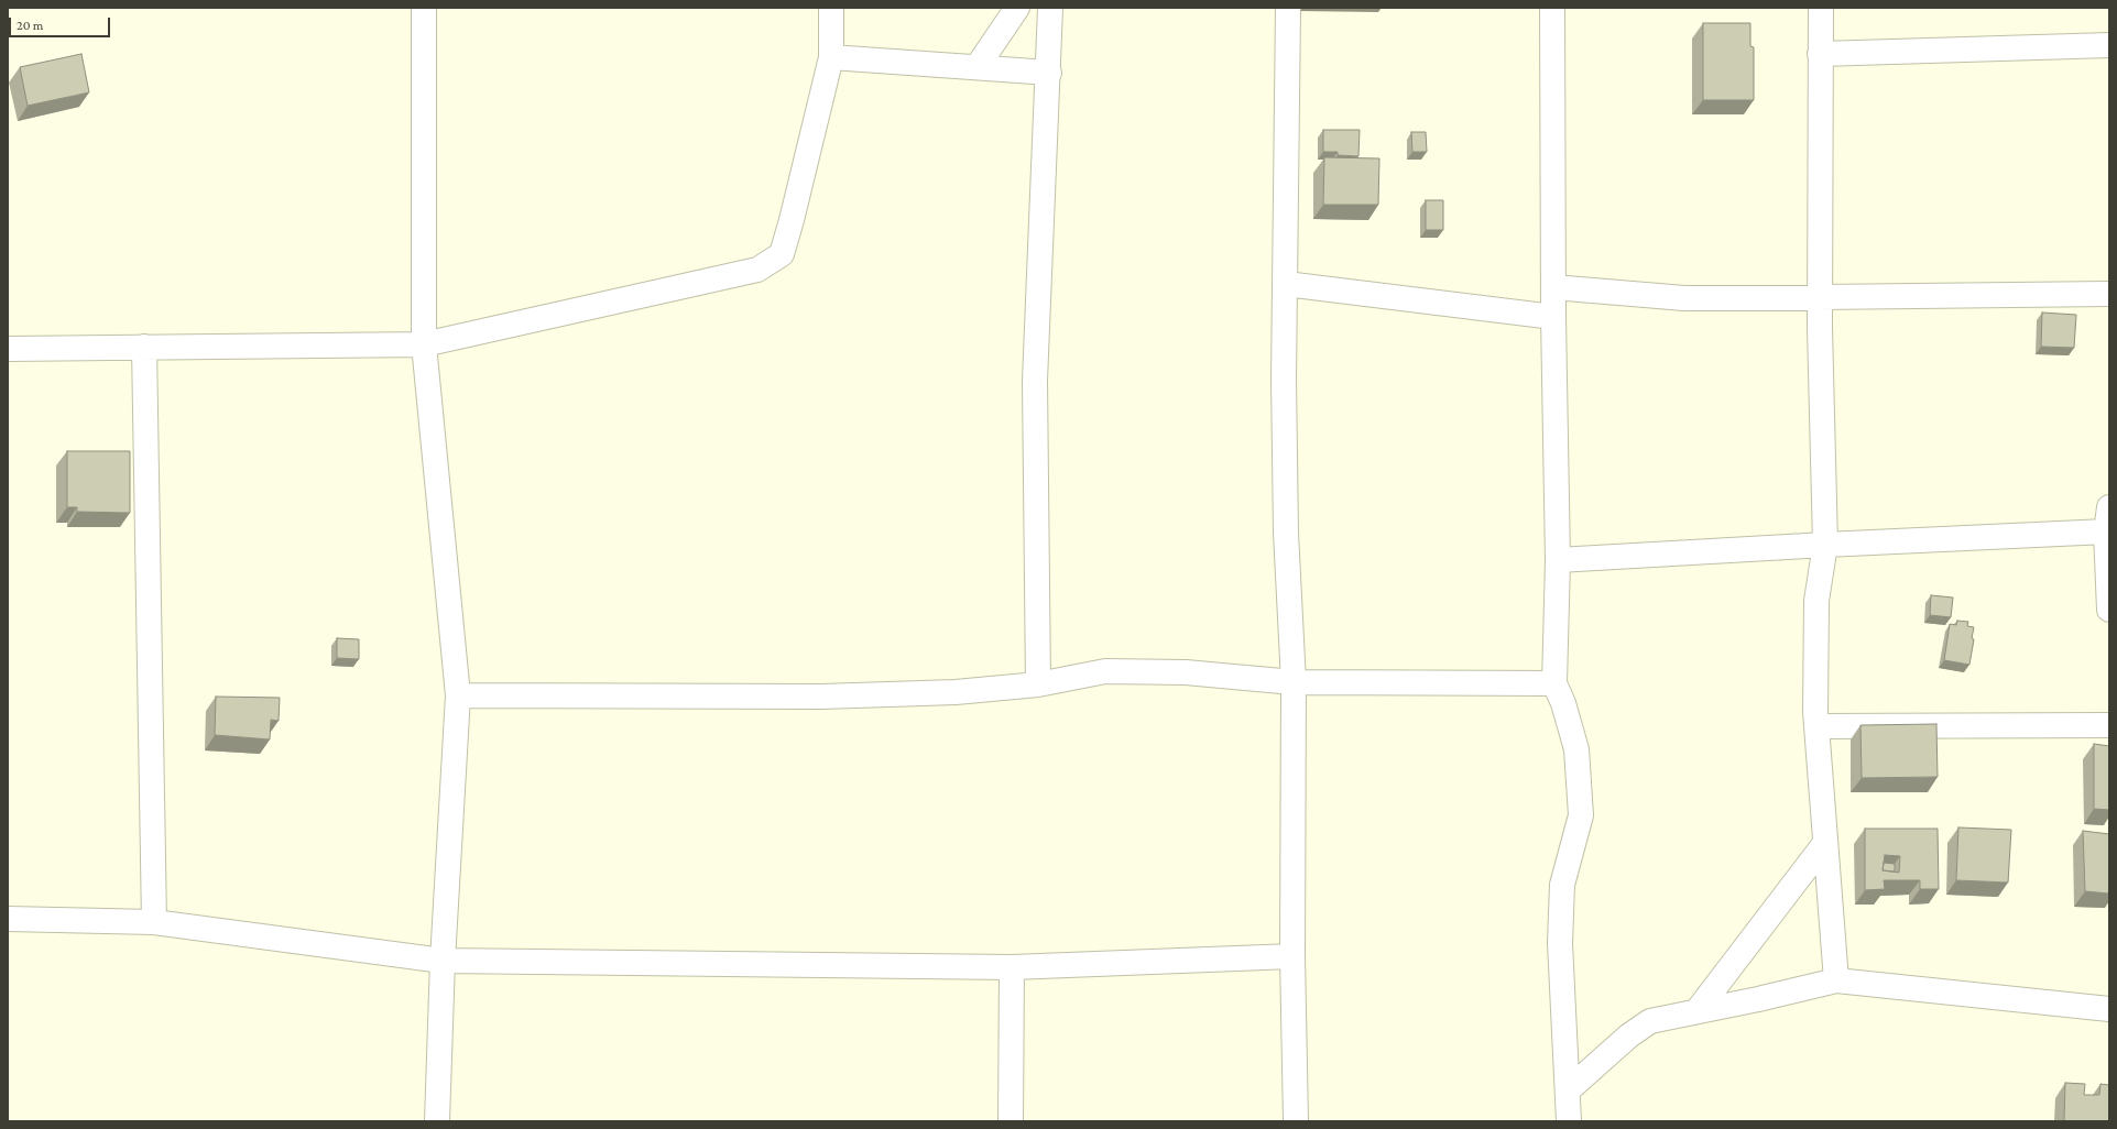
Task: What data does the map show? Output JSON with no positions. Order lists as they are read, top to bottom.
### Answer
{
  "scale_bar": "20 m"
}
